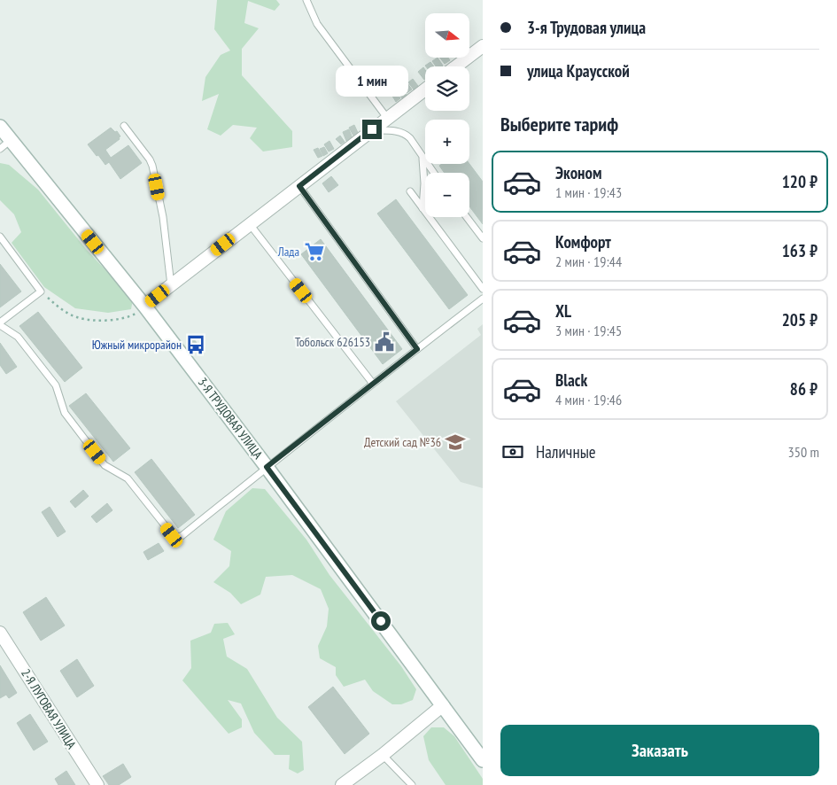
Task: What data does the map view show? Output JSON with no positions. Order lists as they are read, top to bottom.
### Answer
{
  "streets": {
    "street": ["3-Я ТРУДОВАЯ УЛИЦА", "2-Я ЛУГОВАЯ УЛИЦА"]
  },
  "places": {
    "supermarket": ["Лада"],
    "public building": ["Тобольск 626153"],
    "bus stop": ["Южный микрорайон"],
    "school or university": ["Детский сад №36"]
  },
  "north": "right",
  "page": {
    "banner": ["3-я Трудовая улица", "улица Краусской"],
    "map_buttons": ["+", "−"],
    "bubble": "1 мин",
    "heading": "Выберите тариф",
    "list": [
      {
        "name": "Эконом",
        "note": "1 мин · 19:43",
        "value": "120 ₽"
      },
      {
        "name": "Комфорт",
        "note": "2 мин · 19:44",
        "value": "163 ₽"
      },
      {
        "name": "XL",
        "note": "3 мин · 19:45",
        "value": "205 ₽"
      },
      {
        "name": "Black",
        "note": "4 мин · 19:46",
        "value": "86 ₽"
      }
    ],
    "pay": ["Наличные", "350 m"],
    "buttons": "Заказать"
  }
}
